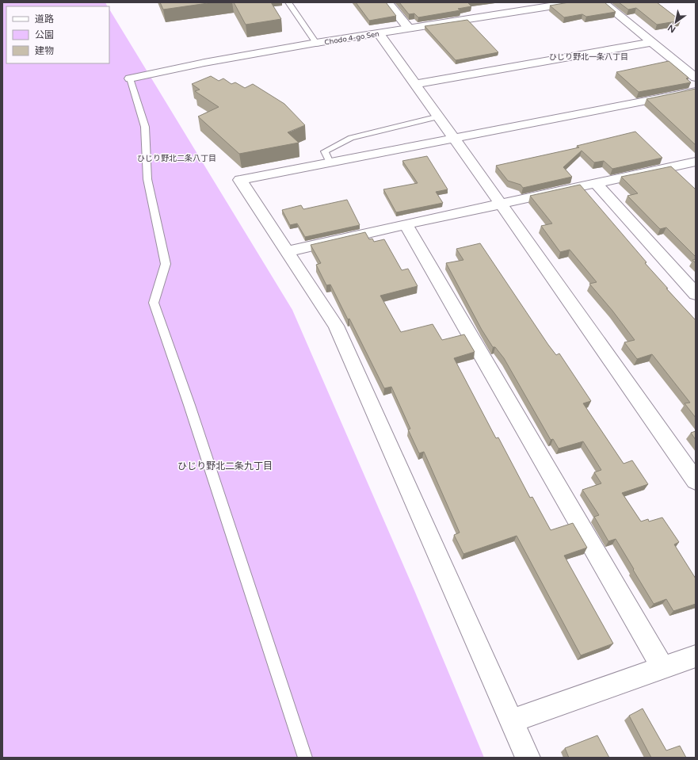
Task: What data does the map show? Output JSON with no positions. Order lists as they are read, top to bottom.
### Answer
{
  "streets": {
    "street": ["Chodo 4-go Sen"]
  },
  "districts": ["ひじり野北一条八丁目", "ひじり野北二条八丁目", "ひじり野北二条九丁目"],
  "legend": ["道路", "公園", "建物"],
  "north": "bottom left"
}
